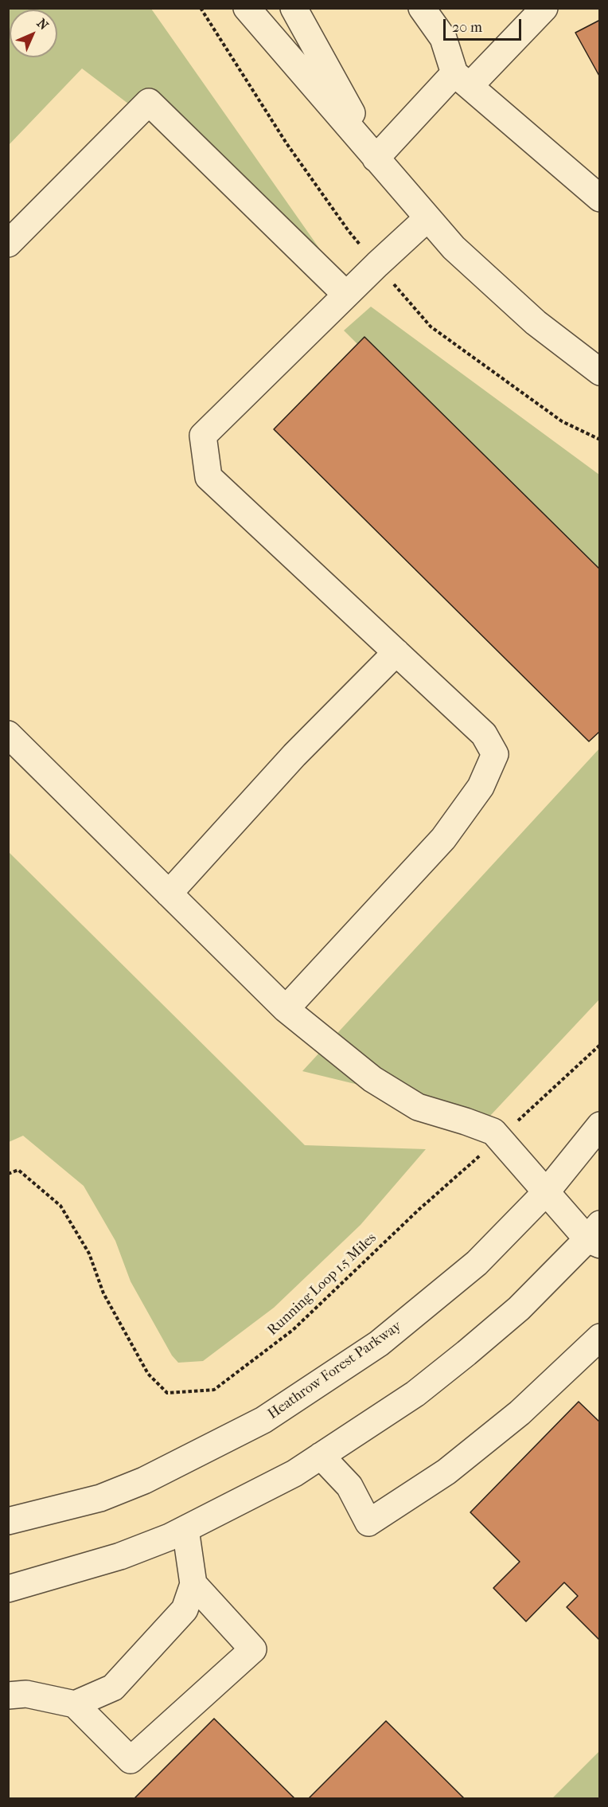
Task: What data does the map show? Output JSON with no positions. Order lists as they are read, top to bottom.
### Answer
{
  "streets": {
    "street": ["Heathrow Forest Parkway"],
    "path": ["Running Loop 1.5 Miles"]
  },
  "scale_bar": "20 m",
  "north": "top right"
}
